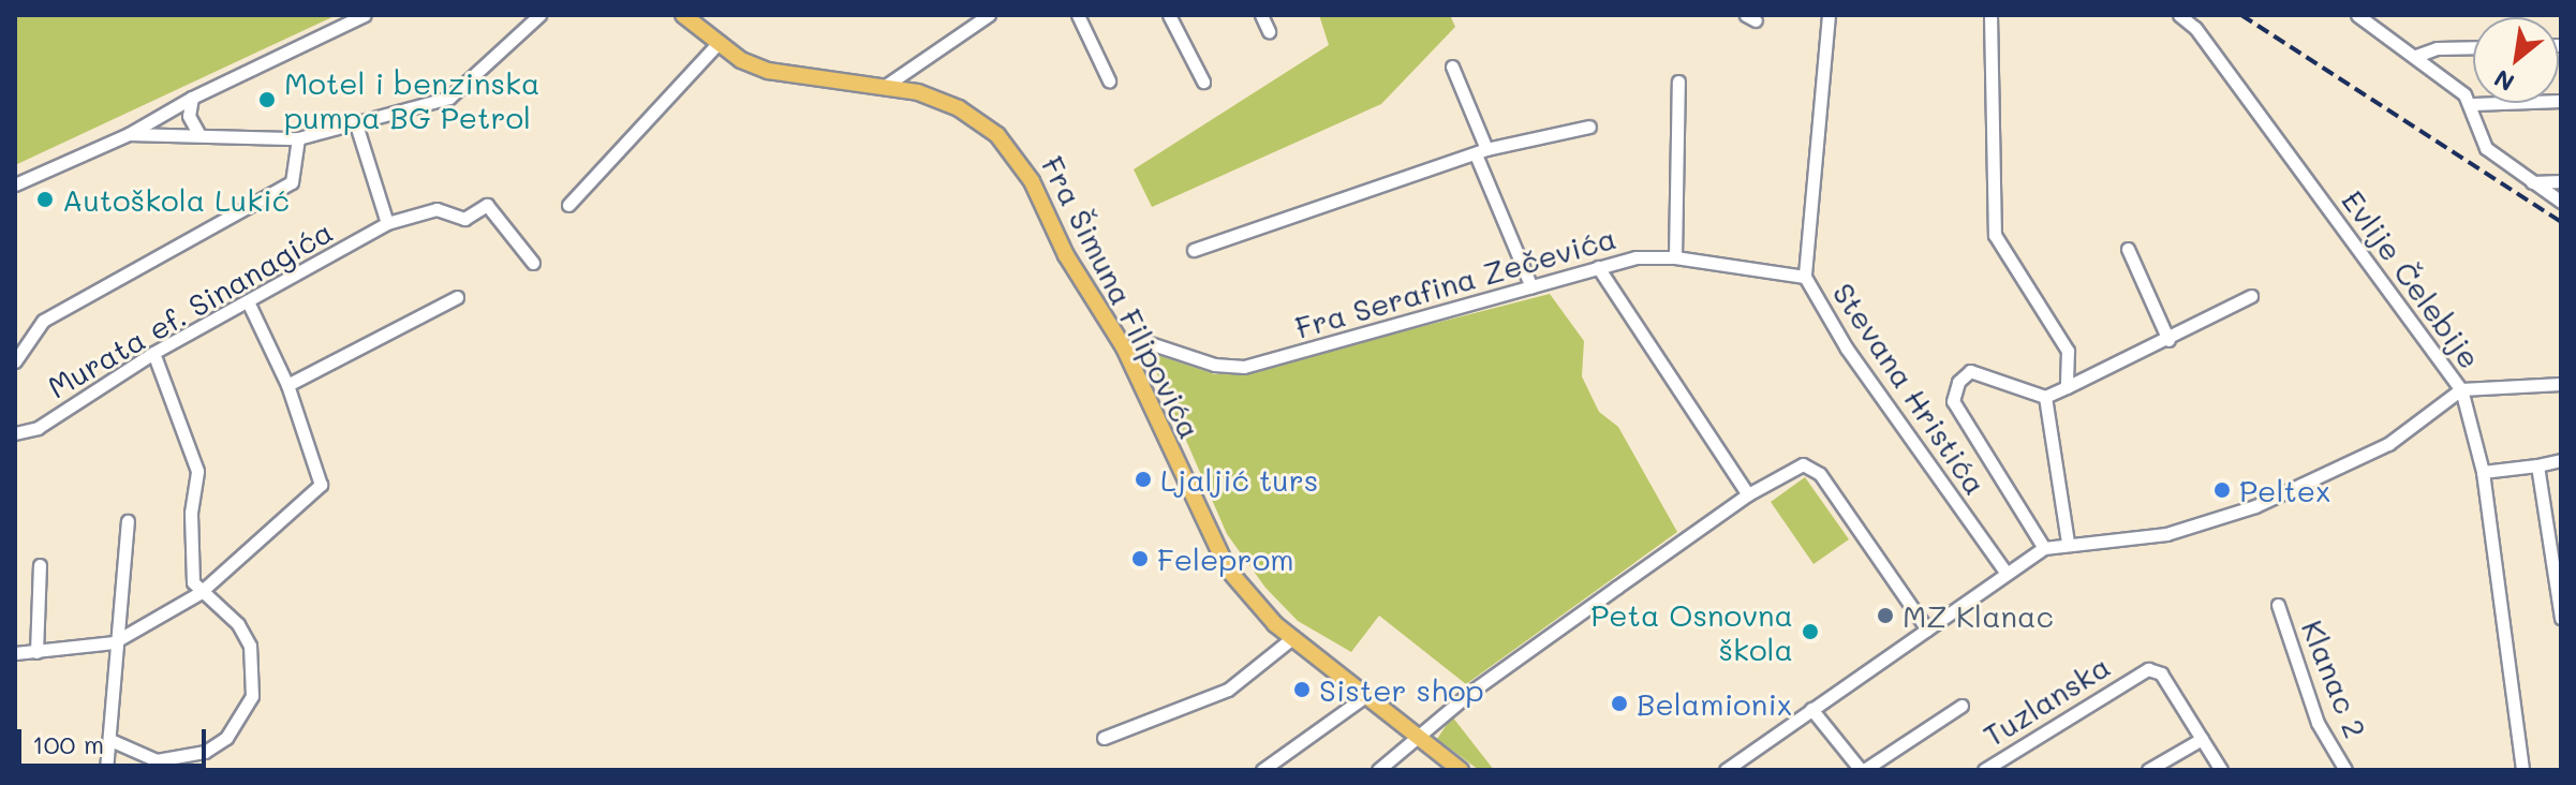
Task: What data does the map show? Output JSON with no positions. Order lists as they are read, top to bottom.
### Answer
{
  "streets": {
    "main road": ["Fra Šimuna Filipovića"],
    "street": [
      "Evlije Čelebije",
      "Fra Serafina Zečevića",
      "Murata ef. Sinanagića",
      "Stevana Hristića",
      "Klanac 2",
      "Tuzlanska"
    ]
  },
  "crossings": [
    ["Fra Serafina Zečevića", "Fra Šimuna Filipovića"],
    ["Fra Serafina Zečevića", "Stevana Hristića"]
  ],
  "places": [
    "Motel i benzinska pumpa BG Petrol",
    "Autoškola Lukić",
    "Ljaljić turs",
    "Peltex",
    "Feleprom",
    "MZ Klanac",
    "Peta Osnovna škola",
    "Sister shop",
    "Belamionix"
  ],
  "scale_bar": "100 m",
  "north": "bottom left"
}
